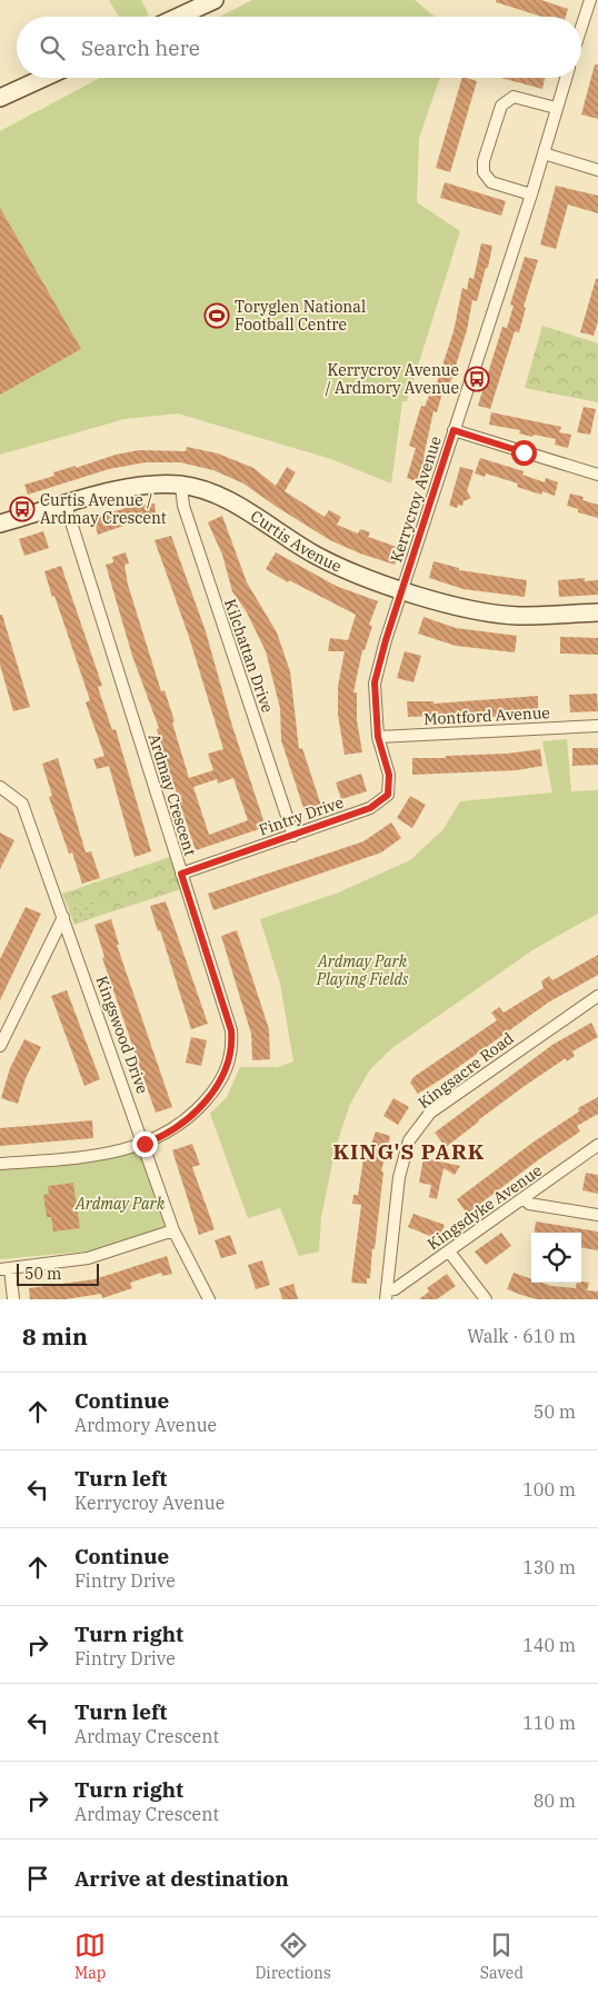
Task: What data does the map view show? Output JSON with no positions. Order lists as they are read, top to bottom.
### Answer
{
  "streets": {
    "street": [
      "Kerrycroy Avenue",
      "Curtis Avenue",
      "Kilchattan Drive",
      "Montford Avenue",
      "Ardmay Crescent",
      "Fintry Drive",
      "Kingswood Drive",
      "Kingsacre Road",
      "Kingsdyke Avenue"
    ]
  },
  "crossings": [
    ["Kerrycroy Avenue", "Curtis Avenue"],
    ["Kerrycroy Avenue", "Fintry Drive"],
    ["Curtis Avenue", "Kilchattan Drive"],
    ["Curtis Avenue", "Ardmay Crescent"],
    ["Curtis Avenue", "Fintry Drive"],
    ["Kilchattan Drive", "Fintry Drive"],
    ["Montford Avenue", "Fintry Drive"],
    ["Ardmay Crescent", "Fintry Drive"],
    ["Ardmay Crescent", "Kingswood Drive"],
    ["Kingsacre Road", "Kingsdyke Avenue"]
  ],
  "districts": ["KING'S PARK"],
  "parks": ["Ardmay Park Playing Fields", "Ardmay Park"],
  "places": {
    "sports": ["Toryglen National Football Centre"],
    "bus stop": ["Kerrycroy Avenue / Ardmory Avenue", "Curtis Avenue / Ardmay Crescent"]
  },
  "scale_bar": "50 m",
  "page": {
    "search": "Search here",
    "scale": "50 m",
    "heading": ["8 min", "Walk · 610 m"],
    "list": [
      ["Continue", "Ardmory Avenue", "50 m"],
      ["Turn left", "Kerrycroy Avenue", "100 m"],
      ["Continue", "Fintry Drive", "130 m"],
      ["Turn right", "Fintry Drive", "140 m"],
      ["Turn left", "Ardmay Crescent", "110 m"],
      ["Turn right", "Ardmay Crescent", "80 m"],
      "Arrive at destination"
    ],
    "nav": ["Map", "Directions", "Saved"]
  }
}
